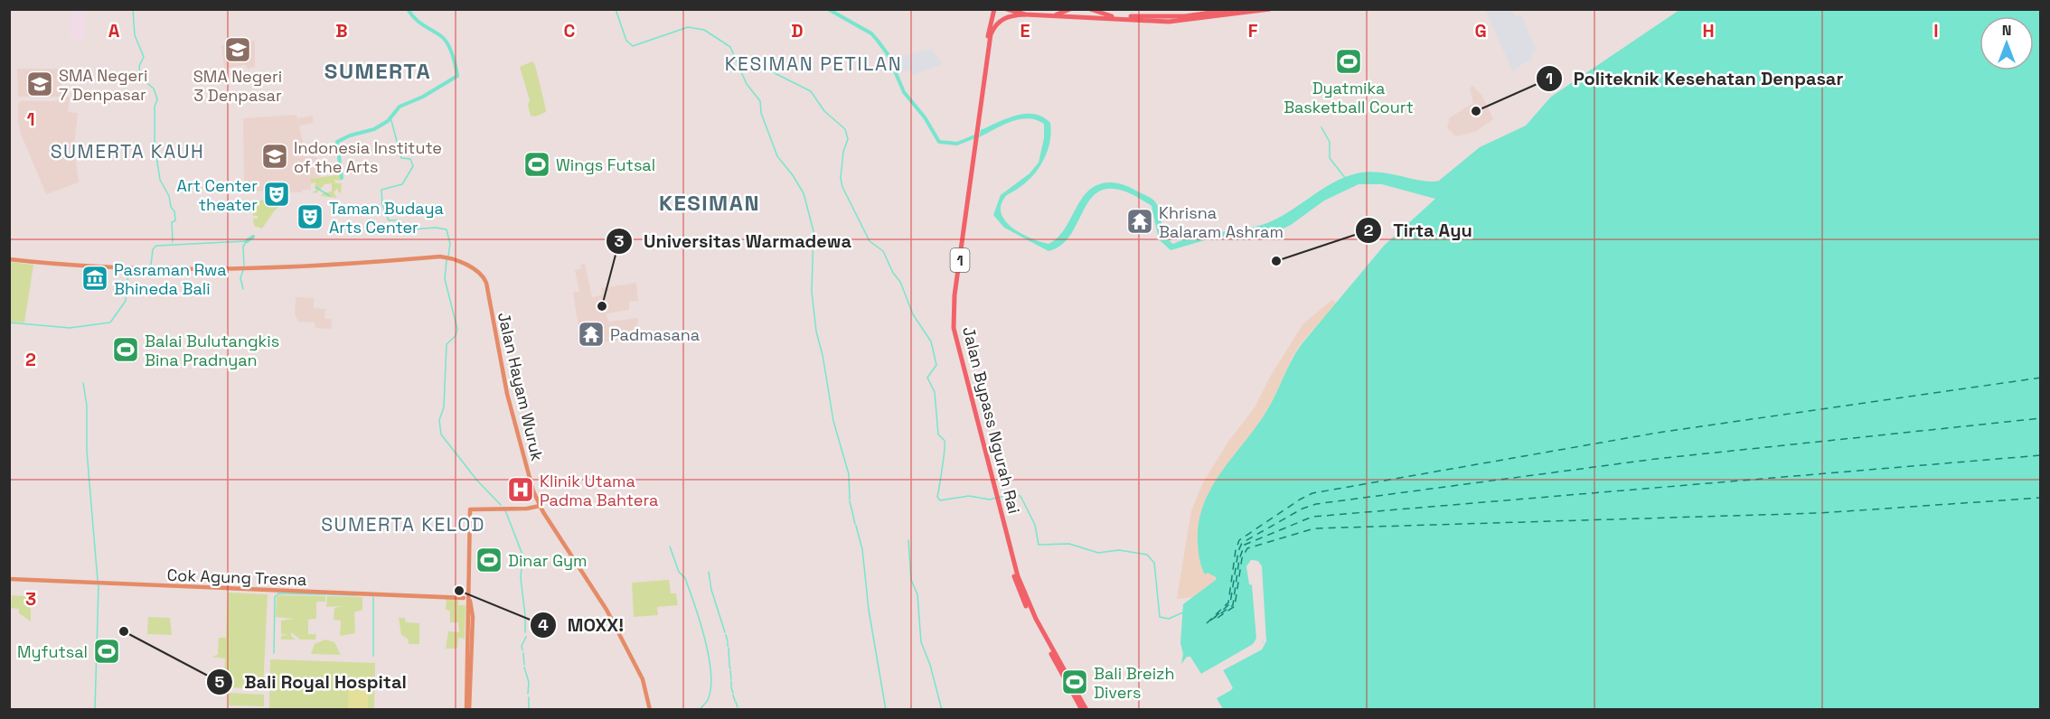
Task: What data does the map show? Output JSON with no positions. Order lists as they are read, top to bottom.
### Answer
{
  "streets": {
    "highway": ["1", "Jalan Bypass Ngurah Rai"],
    "main road": ["Jalan Hayam Wuruk", "Cok Agung Tresna"]
  },
  "districts": [
    "KESIMAN PETILAN",
    "SUMERTA",
    "SUMERTA KAUH",
    "KESIMAN",
    "SUMERTA KELOD"
  ],
  "places": {
    "school or university": ["SMA Negeri 3 Denpasar", "SMA Negeri 7 Denpasar", "Indonesia Institute of the Arts"],
    "sports": [
      "Dyatmika Basketball Court",
      "Wings Futsal",
      "Balai Bulutangkis Bina Pradnyan",
      "Dinar Gym",
      "Myfutsal",
      "Bali Breizh Divers"
    ],
    "other": [
      "Politeknik Kesehatan Denpasar",
      "Tirta Ayu",
      "Universitas Warmadewa",
      "MOXX!",
      "Bali Royal Hospital"
    ],
    "theatre": ["Art Center theater", "Taman Budaya Arts Center"],
    "temple": ["Khrisna Balaram Ashram", "Padmasana"],
    "museum": ["Pasraman Rwa Bhineda Bali"],
    "hospital": ["Klinik Utama Padma Bahtera"]
  },
  "north": "top",
  "grid": {
    "columns": [
      "A",
      "B",
      "C",
      "D",
      "E",
      "F",
      "G",
      "H",
      "I"
    ],
    "rows": ["1", "2", "3"]
  }
}
